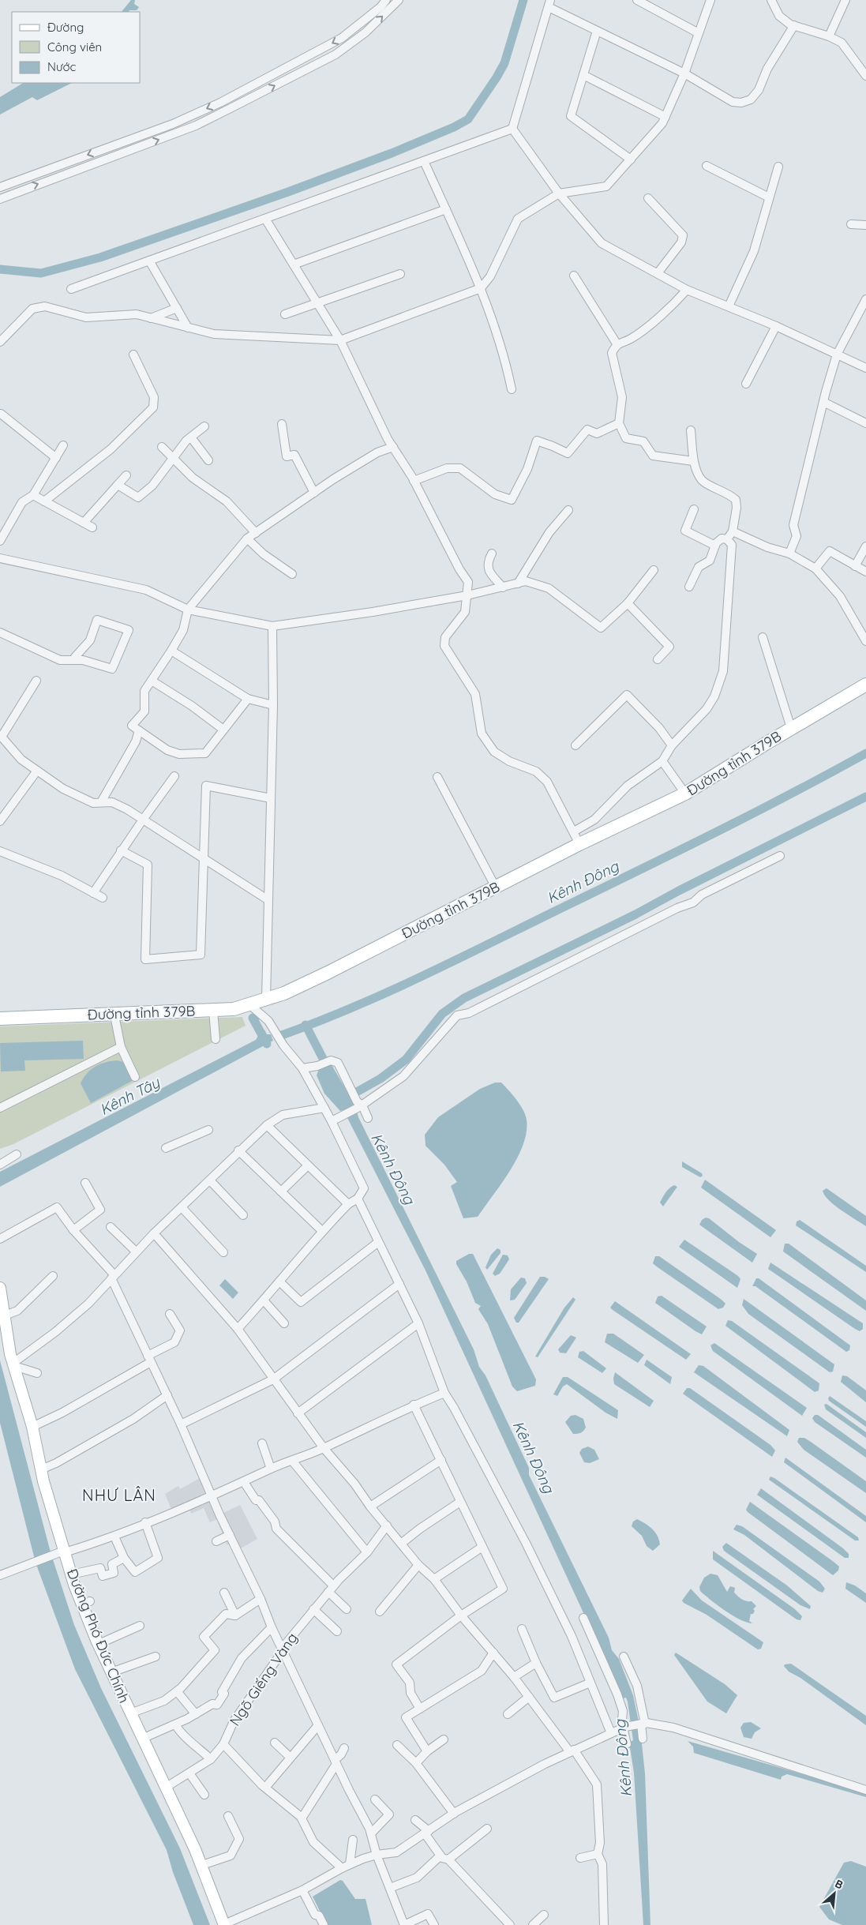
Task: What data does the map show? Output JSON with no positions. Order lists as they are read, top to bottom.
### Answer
{
  "streets": {
    "main road": ["Đường tỉnh 379B", "Đường Phó Đức Chính"],
    "street": ["Ngõ Giếng Vàng"]
  },
  "crossings": [
    ["Đường Phó Đức Chính", "Ngõ Giếng Vàng"]
  ],
  "districts": ["NHƯ LÂN"],
  "water": ["Kênh Đông", "Kênh Tây"],
  "legend": ["Đường", "Công viên", "Nước"],
  "north": "top right"
}
